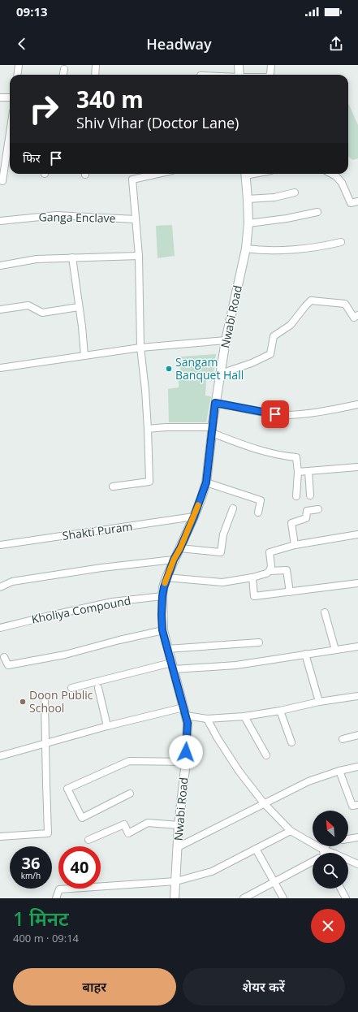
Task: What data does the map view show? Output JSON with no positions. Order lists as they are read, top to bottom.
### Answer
{
  "streets": {
    "street": [
      "Ganga Enclave",
      "Nwabi Road",
      "Shakti Puram",
      "Kholiya Compound"
    ]
  },
  "crossings": [
    ["Nwabi Road", "Shakti Puram"],
    ["Nwabi Road", "Kholiya Compound"]
  ],
  "places": ["Sangam Banquet Hall", "Doon Public School"],
  "north": "top left",
  "page": {
    "status": "09:13",
    "header": "Headway",
    "turn": ["340 m", "Shiv Vihar (Doctor Lane)"],
    "then": "फिर",
    "speed": "36 km/h",
    "limit": "40",
    "heading": ["1 मिनट", "400 m · 09:14"],
    "buttons": ["बाहर", "शेयर करें"]
  }
}
